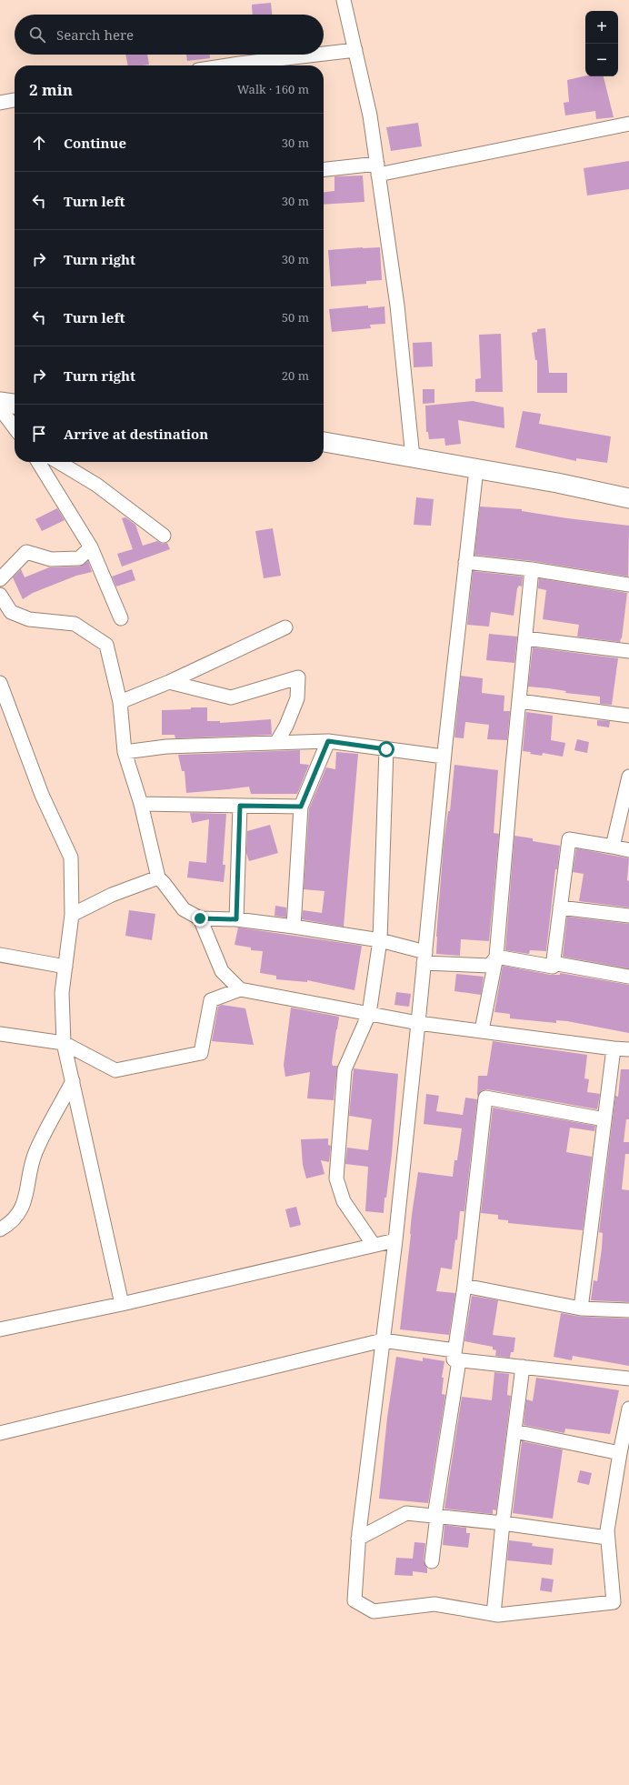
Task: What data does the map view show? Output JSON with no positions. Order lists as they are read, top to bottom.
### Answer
{
  "page": {
    "map_buttons": ["+", "−"],
    "search": "Search here",
    "heading": ["2 min", "Walk · 160 m"],
    "list": [
      ["Continue", "30 m"],
      ["Turn left", "30 m"],
      ["Turn right", "30 m"],
      ["Turn left", "50 m"],
      ["Turn right", "20 m"],
      "Arrive at destination"
    ]
  }
}
